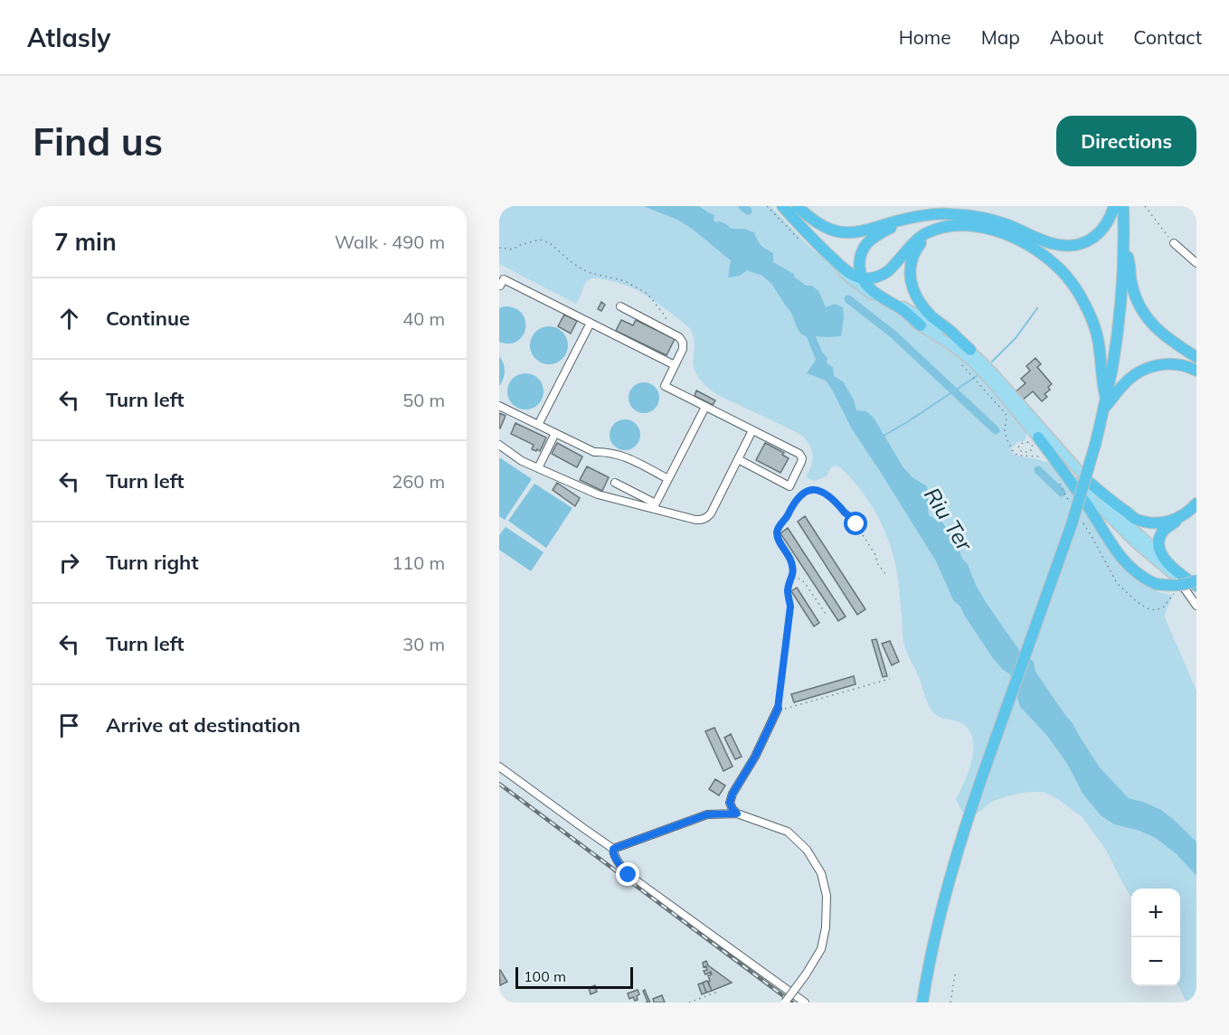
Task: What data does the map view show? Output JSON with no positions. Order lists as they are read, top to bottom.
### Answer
{
  "water": ["Riu Ter"],
  "scale_bar": "100 m",
  "page": {
    "header": "Atlasly",
    "nav": [
      "Home",
      "Map",
      "About",
      "Contact"
    ],
    "buttons": "Directions",
    "title": "Find us",
    "heading": ["7 min", "Walk · 490 m"],
    "list": [
      ["Continue", "40 m"],
      ["Turn left", "50 m"],
      ["Turn left", "260 m"],
      ["Turn right", "110 m"],
      ["Turn left", "30 m"],
      "Arrive at destination"
    ],
    "map_buttons": ["+", "−"],
    "scale": "100 m"
  }
}
